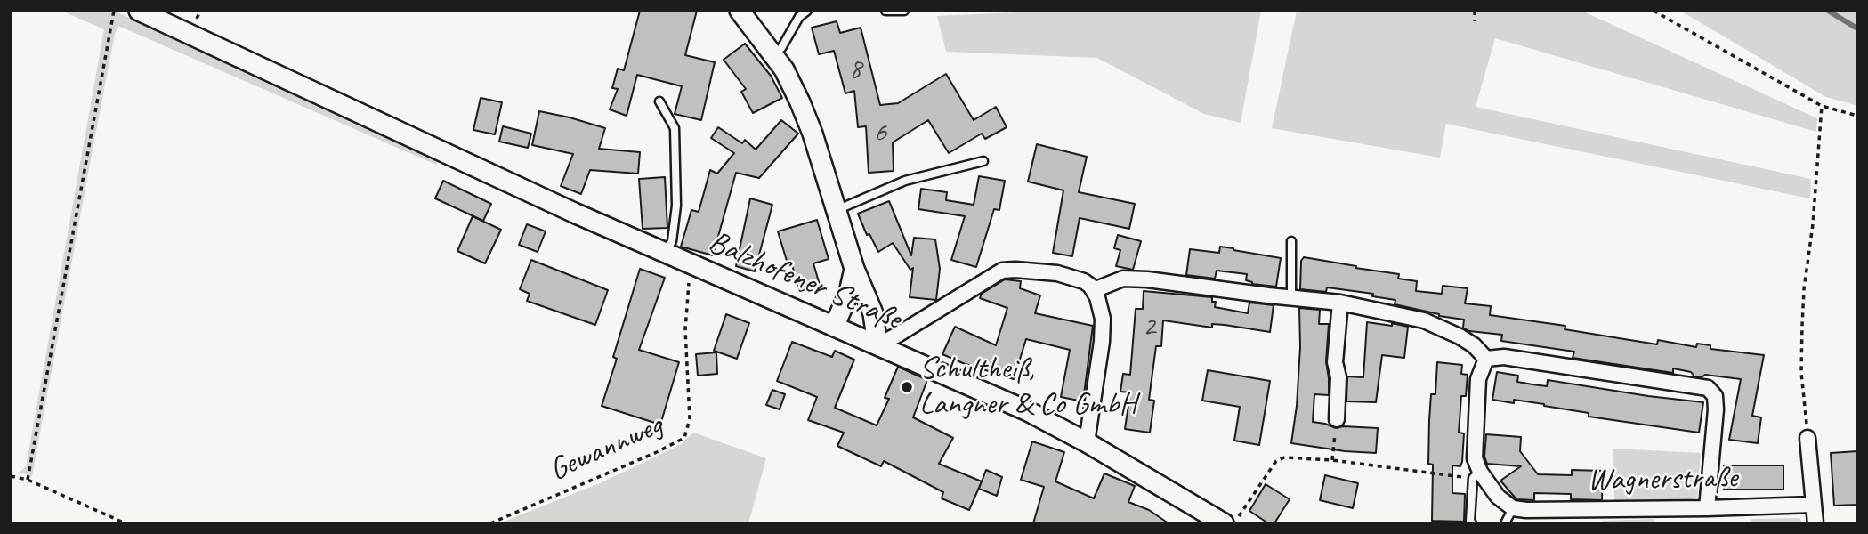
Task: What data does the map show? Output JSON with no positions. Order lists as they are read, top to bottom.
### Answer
{
  "streets": {
    "street": ["Balzhofener Straße", "Wagnerstraße"],
    "path": ["Gewannweg"]
  },
  "crossings": [
    ["Balzhofener Straße", "Gewannweg"]
  ],
  "places": ["Schultheiß, Langner & Co GmbH"],
  "house_numbers": ["8", "6", "2"]
}
